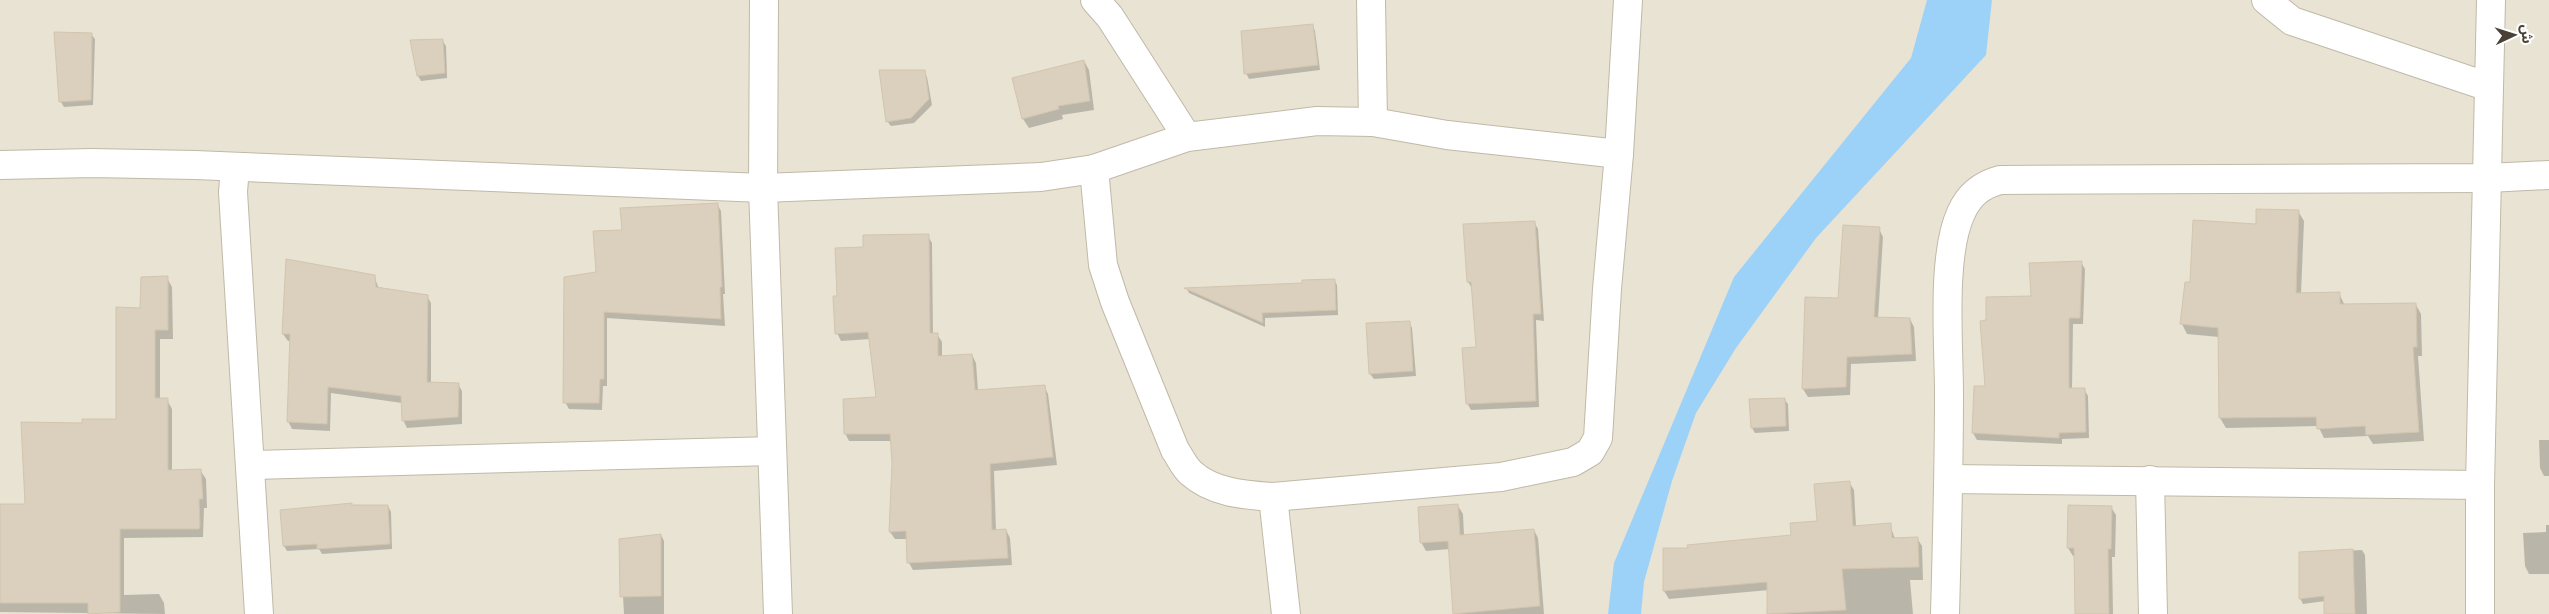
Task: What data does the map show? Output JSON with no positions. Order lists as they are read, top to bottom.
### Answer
{
  "north": "right"
}
